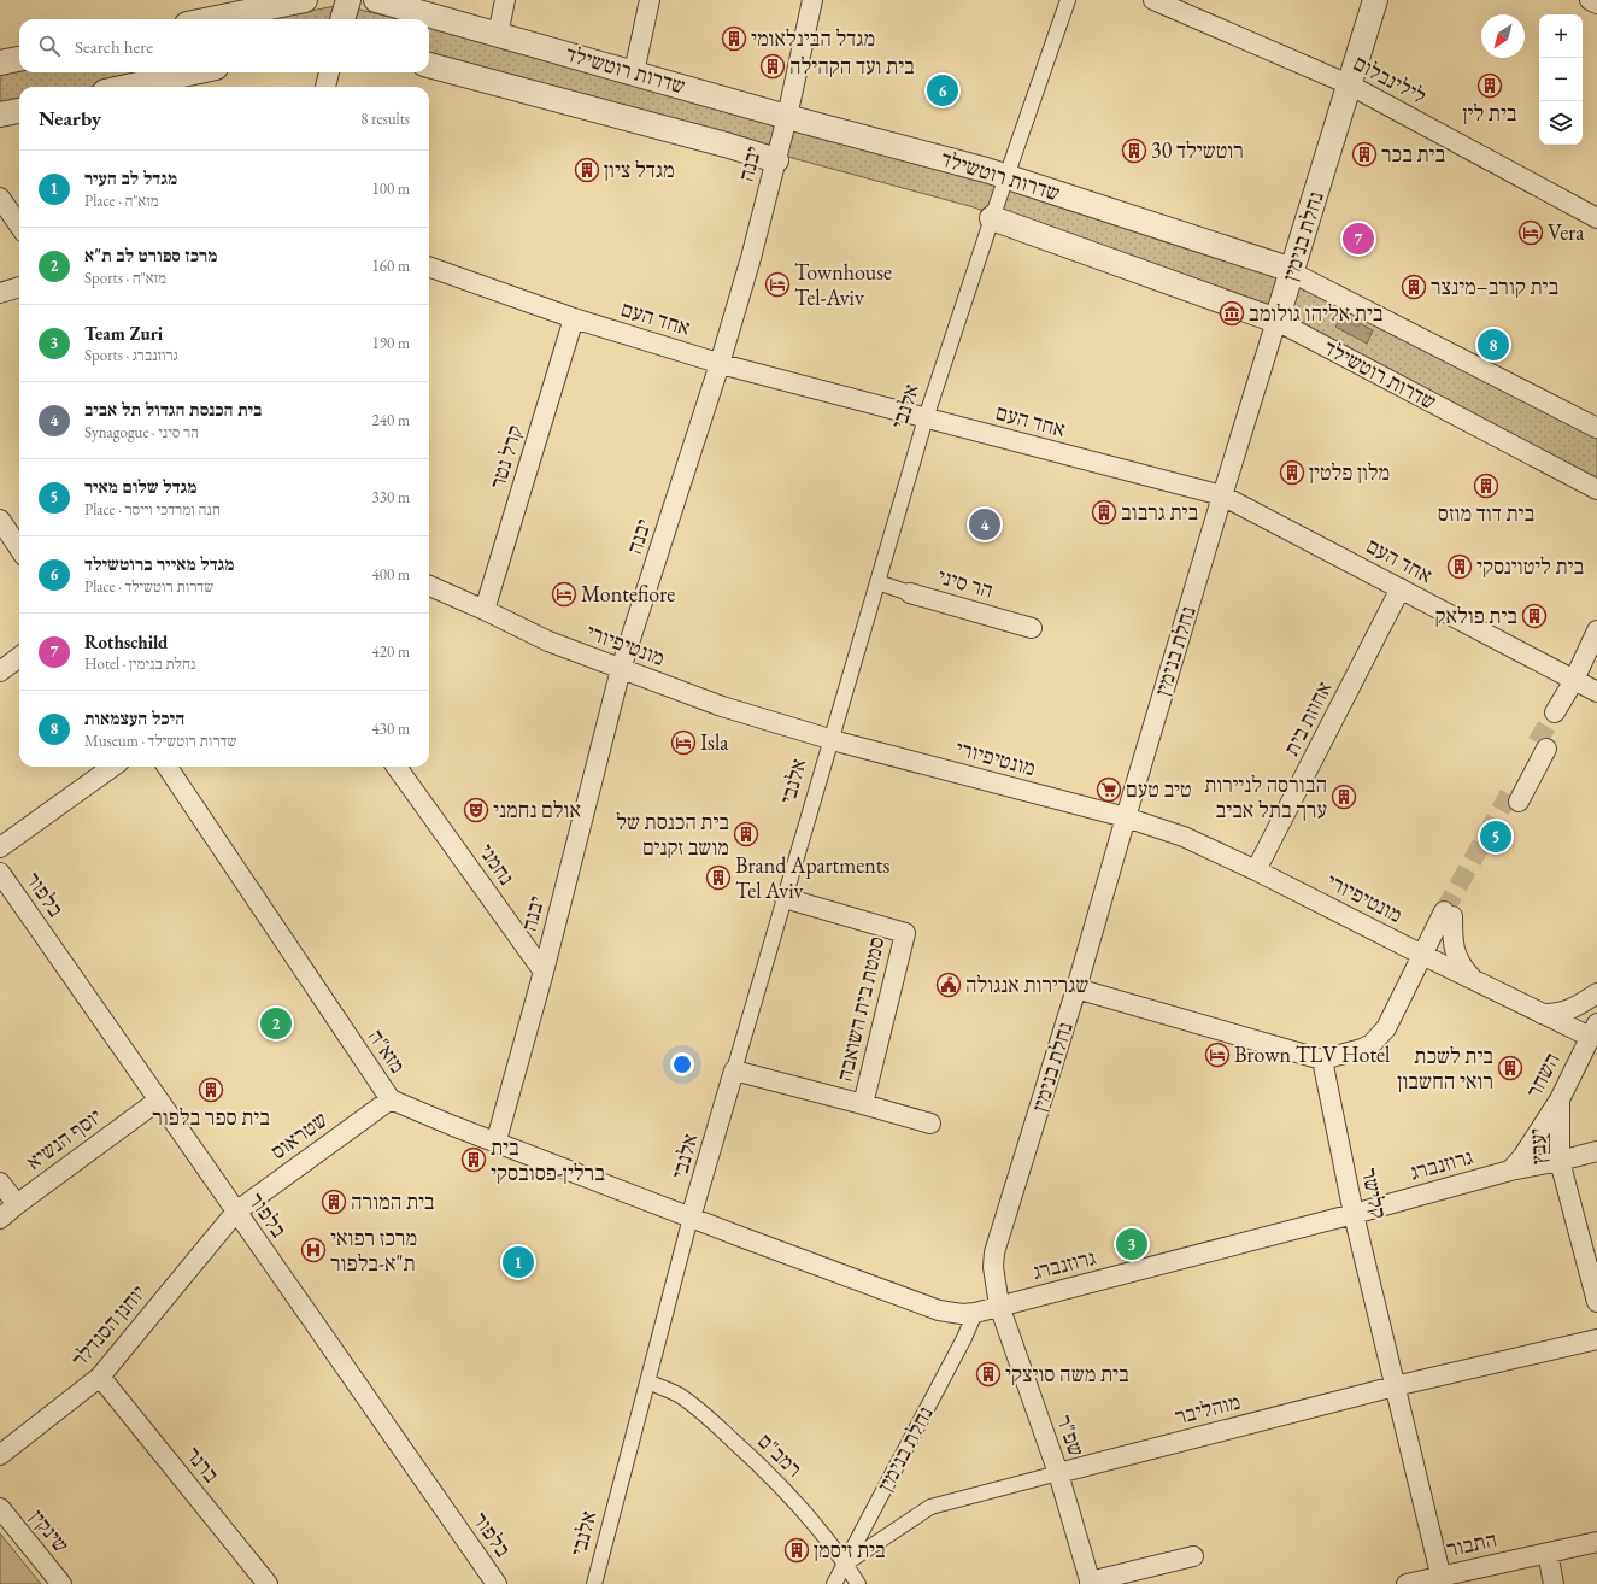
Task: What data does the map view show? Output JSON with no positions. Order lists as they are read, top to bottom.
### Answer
{
  "streets": {
    "street": [
      "שדרות רוטשילד",
      "לילינבלום",
      "יבנה",
      "נחלת בנימין",
      "אחד העם",
      "אלנבי",
      "קרל נטר",
      "הר סיני",
      "מונטיפיורי",
      "אחוזת בית",
      "נחמני",
      "בלפור",
      "סמטת בית השואבה",
      "מזא\"ה",
      "השחר",
      "שטראוס",
      "יוסף הנשיא",
      "יעבץ",
      "גרוזנברג",
      "קלישר",
      "יוחנן הסנדלר",
      "מוהליבר",
      "שפ\"ר",
      "רמב\"ם",
      "ברנר",
      "שינקין",
      "התבור"
    ]
  },
  "crossings": [
    ["שדרות רוטשילד", "יבנה"],
    ["שדרות רוטשילד", "נחלת בנימין"],
    ["שדרות רוטשילד", "אלנבי"],
    ["לילינבלום", "נחלת בנימין"],
    ["יבנה", "אחד העם"],
    ["יבנה", "מונטיפיורי"],
    ["יבנה", "נחמני"],
    ["יבנה", "מזא\"ה"],
    ["נחלת בנימין", "אחד העם"],
    ["נחלת בנימין", "מונטיפיורי"],
    ["נחלת בנימין", "גרוזנברג"],
    ["נחלת בנימין", "מוהליבר"],
    ["נחלת בנימין", "שפ\"ר"],
    ["נחלת בנימין", "רמב\"ם"],
    ["אחד העם", "אלנבי"],
    ["אחד העם", "קרל נטר"],
    ["אחד העם", "אחוזת בית"],
    ["אלנבי", "מונטיפיורי"],
    ["אלנבי", "סמטת בית השואבה"],
    ["אלנבי", "מזא\"ה"],
    ["אלנבי", "גרוזנברג"],
    ["אלנבי", "רמב\"ם"],
    ["קרל נטר", "מונטיפיורי"],
    ["מונטיפיורי", "אחוזת בית"],
    ["מונטיפיורי", "השחר"],
    ["בלפור", "שטראוס"],
    ["בלפור", "יוסף הנשיא"],
    ["בלפור", "יוחנן הסנדלר"],
    ["מזא\"ה", "שטראוס"],
    ["מזא\"ה", "גרוזנברג"],
    ["השחר", "יעבץ"],
    ["השחר", "גרוזנברג"],
    ["שטראוס", "יוחנן הסנדלר"],
    ["יעבץ", "גרוזנברג"],
    ["גרוזנברג", "קלישר"],
    ["גרוזנברג", "שפ\"ר"],
    ["קלישר", "מוהליבר"],
    ["קלישר", "התבור"],
    ["יוחנן הסנדלר", "ברנר"],
    ["מוהליבר", "שפ\"ר"],
    ["מוהליבר", "רמב\"ם"]
  ],
  "places": {
    "building": [
      "מגדל הבינלאומי",
      "בית ועד הקהילה",
      "בית לין",
      "רוטשילד 30",
      "בית בכר",
      "מגדל ציון",
      "בית קורב–מינצר",
      "מלון פלטין",
      "בית דוד מוזס",
      "בית גרבוב",
      "בית ליטוינסקי",
      "בית פולאק",
      "הבורסה לניירות ערך בתל אביב",
      "בית הכנסת של מושב זקנים",
      "Brand Apartments Tel Aviv",
      "בית לשכת רואי החשבון",
      "בית ספר בלפור",
      "בית ברלין-פסובסקי",
      "בית המורה",
      "בית משה סויצקי",
      "בית זיסמן"
    ],
    "hotel": [
      "Vera",
      "Townhouse Tel-Aviv",
      "Montefiore",
      "Isla",
      "Brown TLV Hotel"
    ],
    "museum": ["בית אליהו גולומב"],
    "supermarket": ["טיב טעם"],
    "theatre": ["אולם נחמני"],
    "public building": ["שגרירות אנגולה"],
    "hospital": ["מרכז רפואי ת\"א-בלפור"]
  },
  "north": "bottom left",
  "page": {
    "map_buttons": ["+", "−"],
    "search": "Search here",
    "pins": [
      "6",
      "7",
      "8",
      "4",
      "5",
      "2",
      "3",
      "1"
    ],
    "heading": ["Nearby", "8 results"],
    "list": [
      {
        "mark": "1",
        "name": "מגדל לב העיר",
        "note": "Place · מזא\"ה",
        "value": "100 m"
      },
      {
        "mark": "2",
        "name": "מרכז ספורט לב ת\"א",
        "note": "Sports · מזא\"ה",
        "value": "160 m"
      },
      {
        "mark": "3",
        "name": "Team Zuri",
        "note": "Sports · גרוזנברג",
        "value": "190 m"
      },
      {
        "mark": "4",
        "name": "בית הכנסת הגדול תל אביב",
        "note": "Synagogue · הר סיני",
        "value": "240 m"
      },
      {
        "mark": "5",
        "name": "מגדל שלום מאיר",
        "note": "Place · חנה ומרדכי וייסר",
        "value": "330 m"
      },
      {
        "mark": "6",
        "name": "מגדל מאייר ברוטשילד",
        "note": "Place · שדרות רוטשילד",
        "value": "400 m"
      },
      {
        "mark": "7",
        "name": "Rothschild",
        "note": "Hotel · נחלת בנימין",
        "value": "420 m"
      },
      {
        "mark": "8",
        "name": "היכל העצמאות",
        "note": "Museum · שדרות רוטשילד",
        "value": "430 m"
      }
    ]
  }
}
